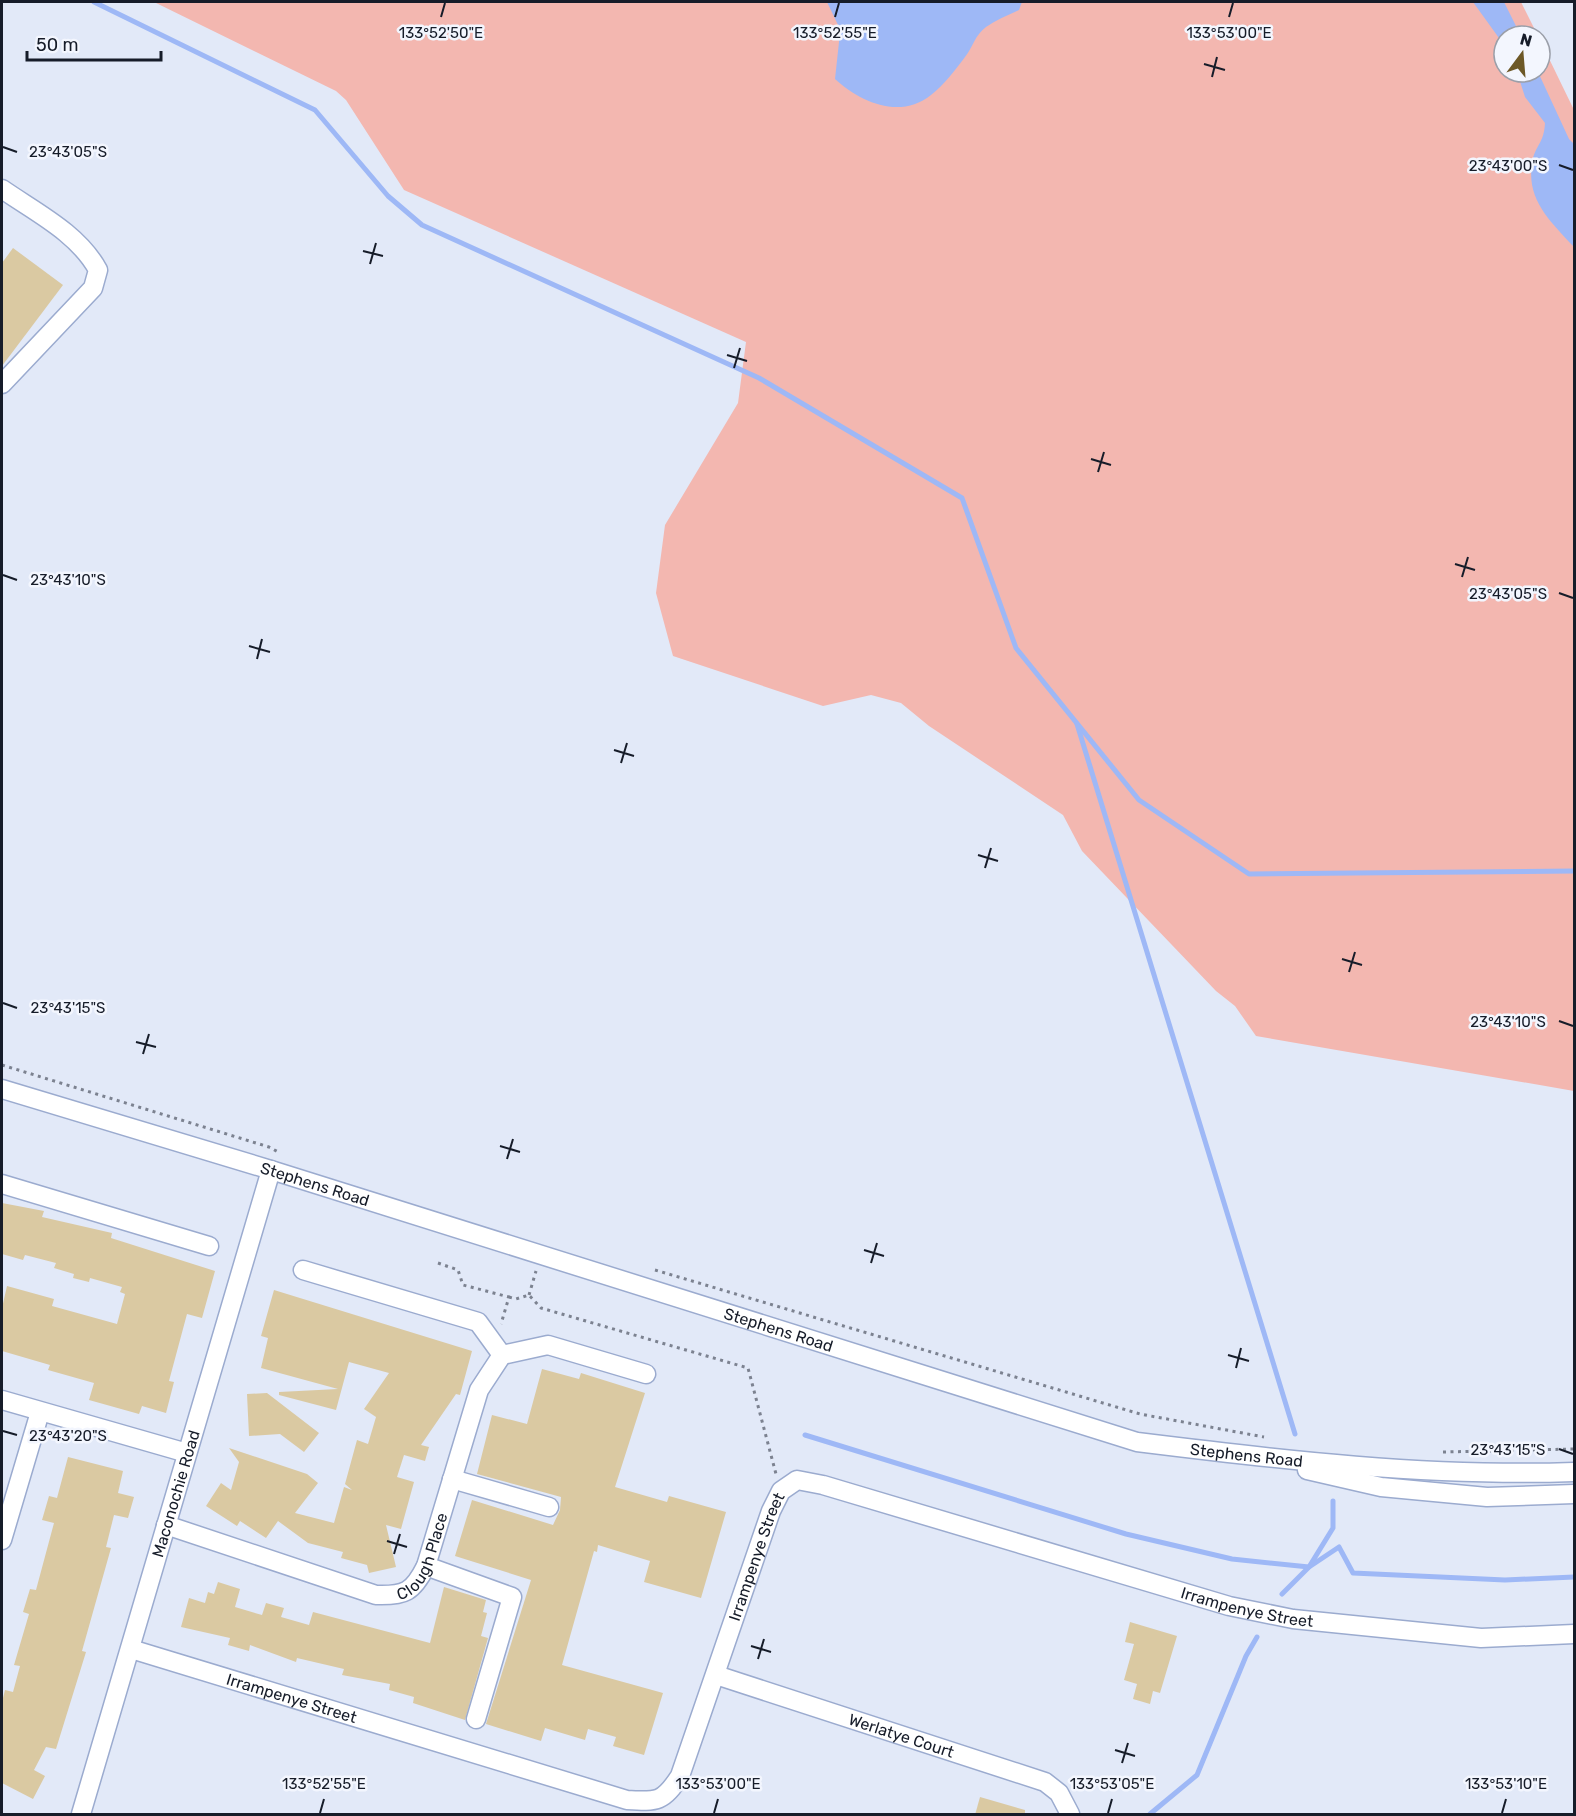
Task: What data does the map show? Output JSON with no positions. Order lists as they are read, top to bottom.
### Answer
{
  "streets": {
    "street": [
      "Stephens Road",
      "Maconochie Road",
      "Clough Place",
      "Irrampenye Street",
      "Werlatye Court"
    ]
  },
  "crossings": [
    ["Stephens Road", "Maconochie Road"],
    ["Maconochie Road", "Clough Place"],
    ["Maconochie Road", "Irrampenye Street"],
    ["Irrampenye Street", "Werlatye Court"]
  ],
  "scale_bar": "50 m",
  "north": "top",
  "coordinates": [
    "133°52'50\"E",
    "133°52'55\"E",
    "133°53'00\"E",
    "23°43'05\"S",
    "23°43'00\"S",
    "23°43'10\"S",
    "23°43'15\"S",
    "23°43'20\"S",
    "133°53'05\"E",
    "133°53'10\"E"
  ]
}
